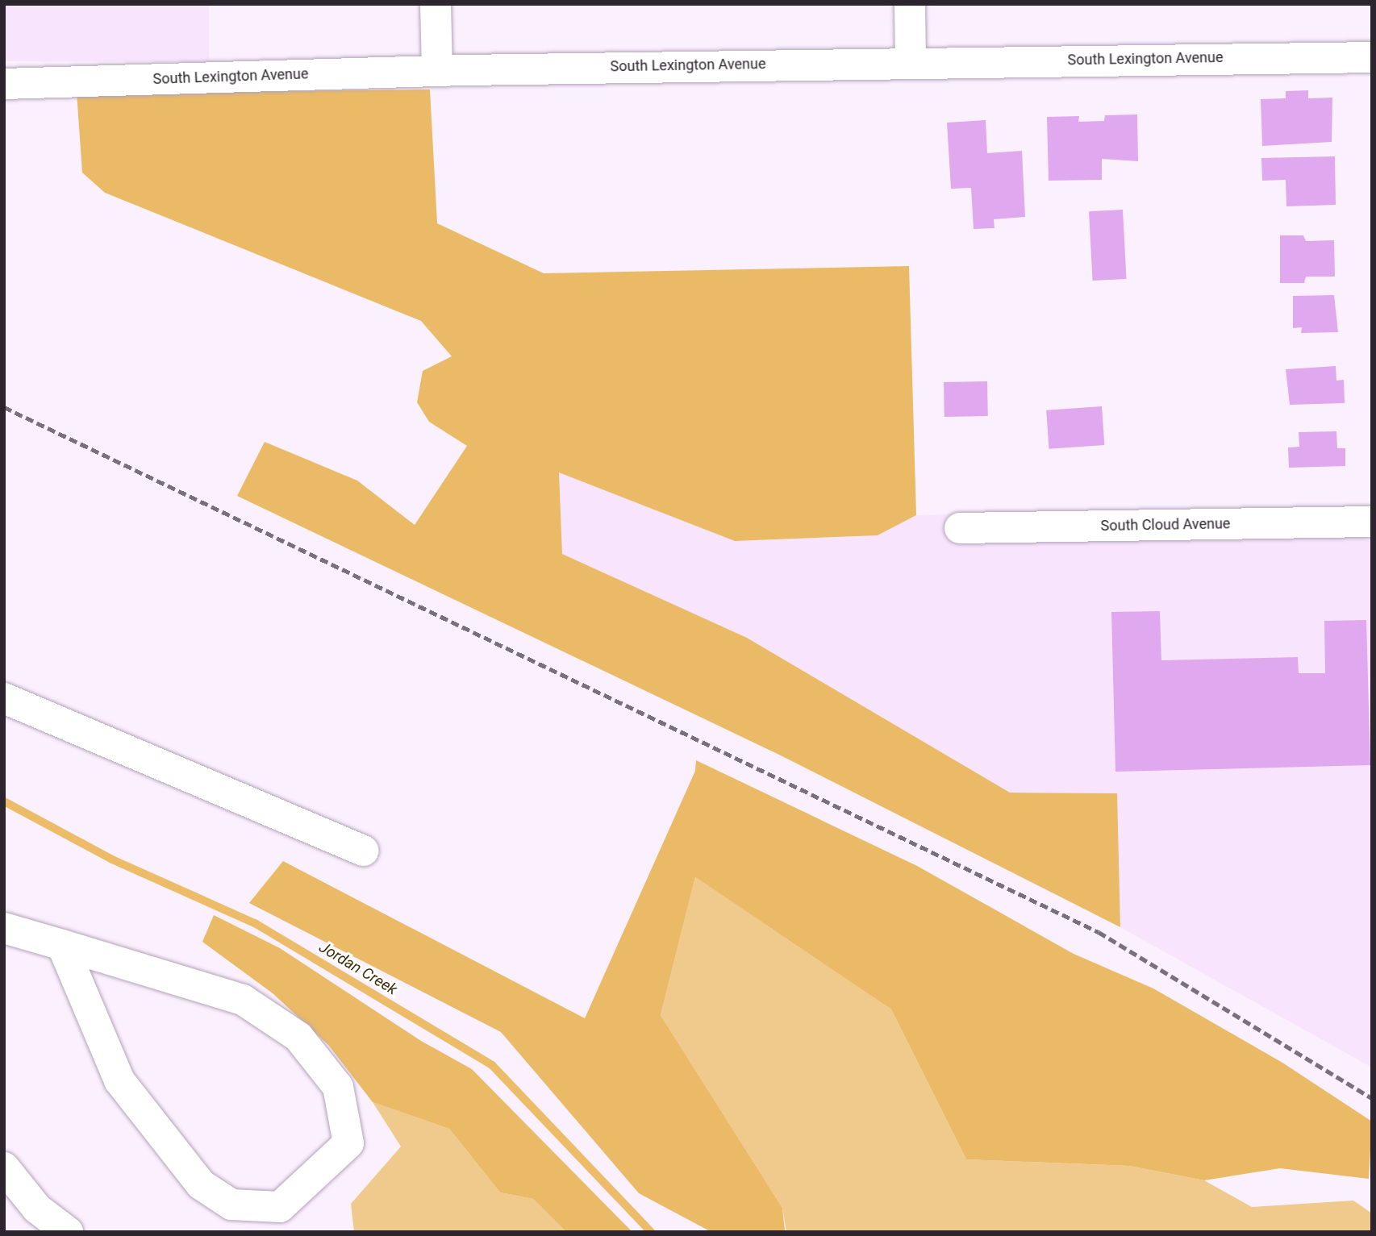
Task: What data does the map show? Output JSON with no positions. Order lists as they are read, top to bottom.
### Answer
{
  "streets": {
    "street": ["South Lexington Avenue", "South Cloud Avenue"]
  },
  "water": ["Jordan Creek"]
}
